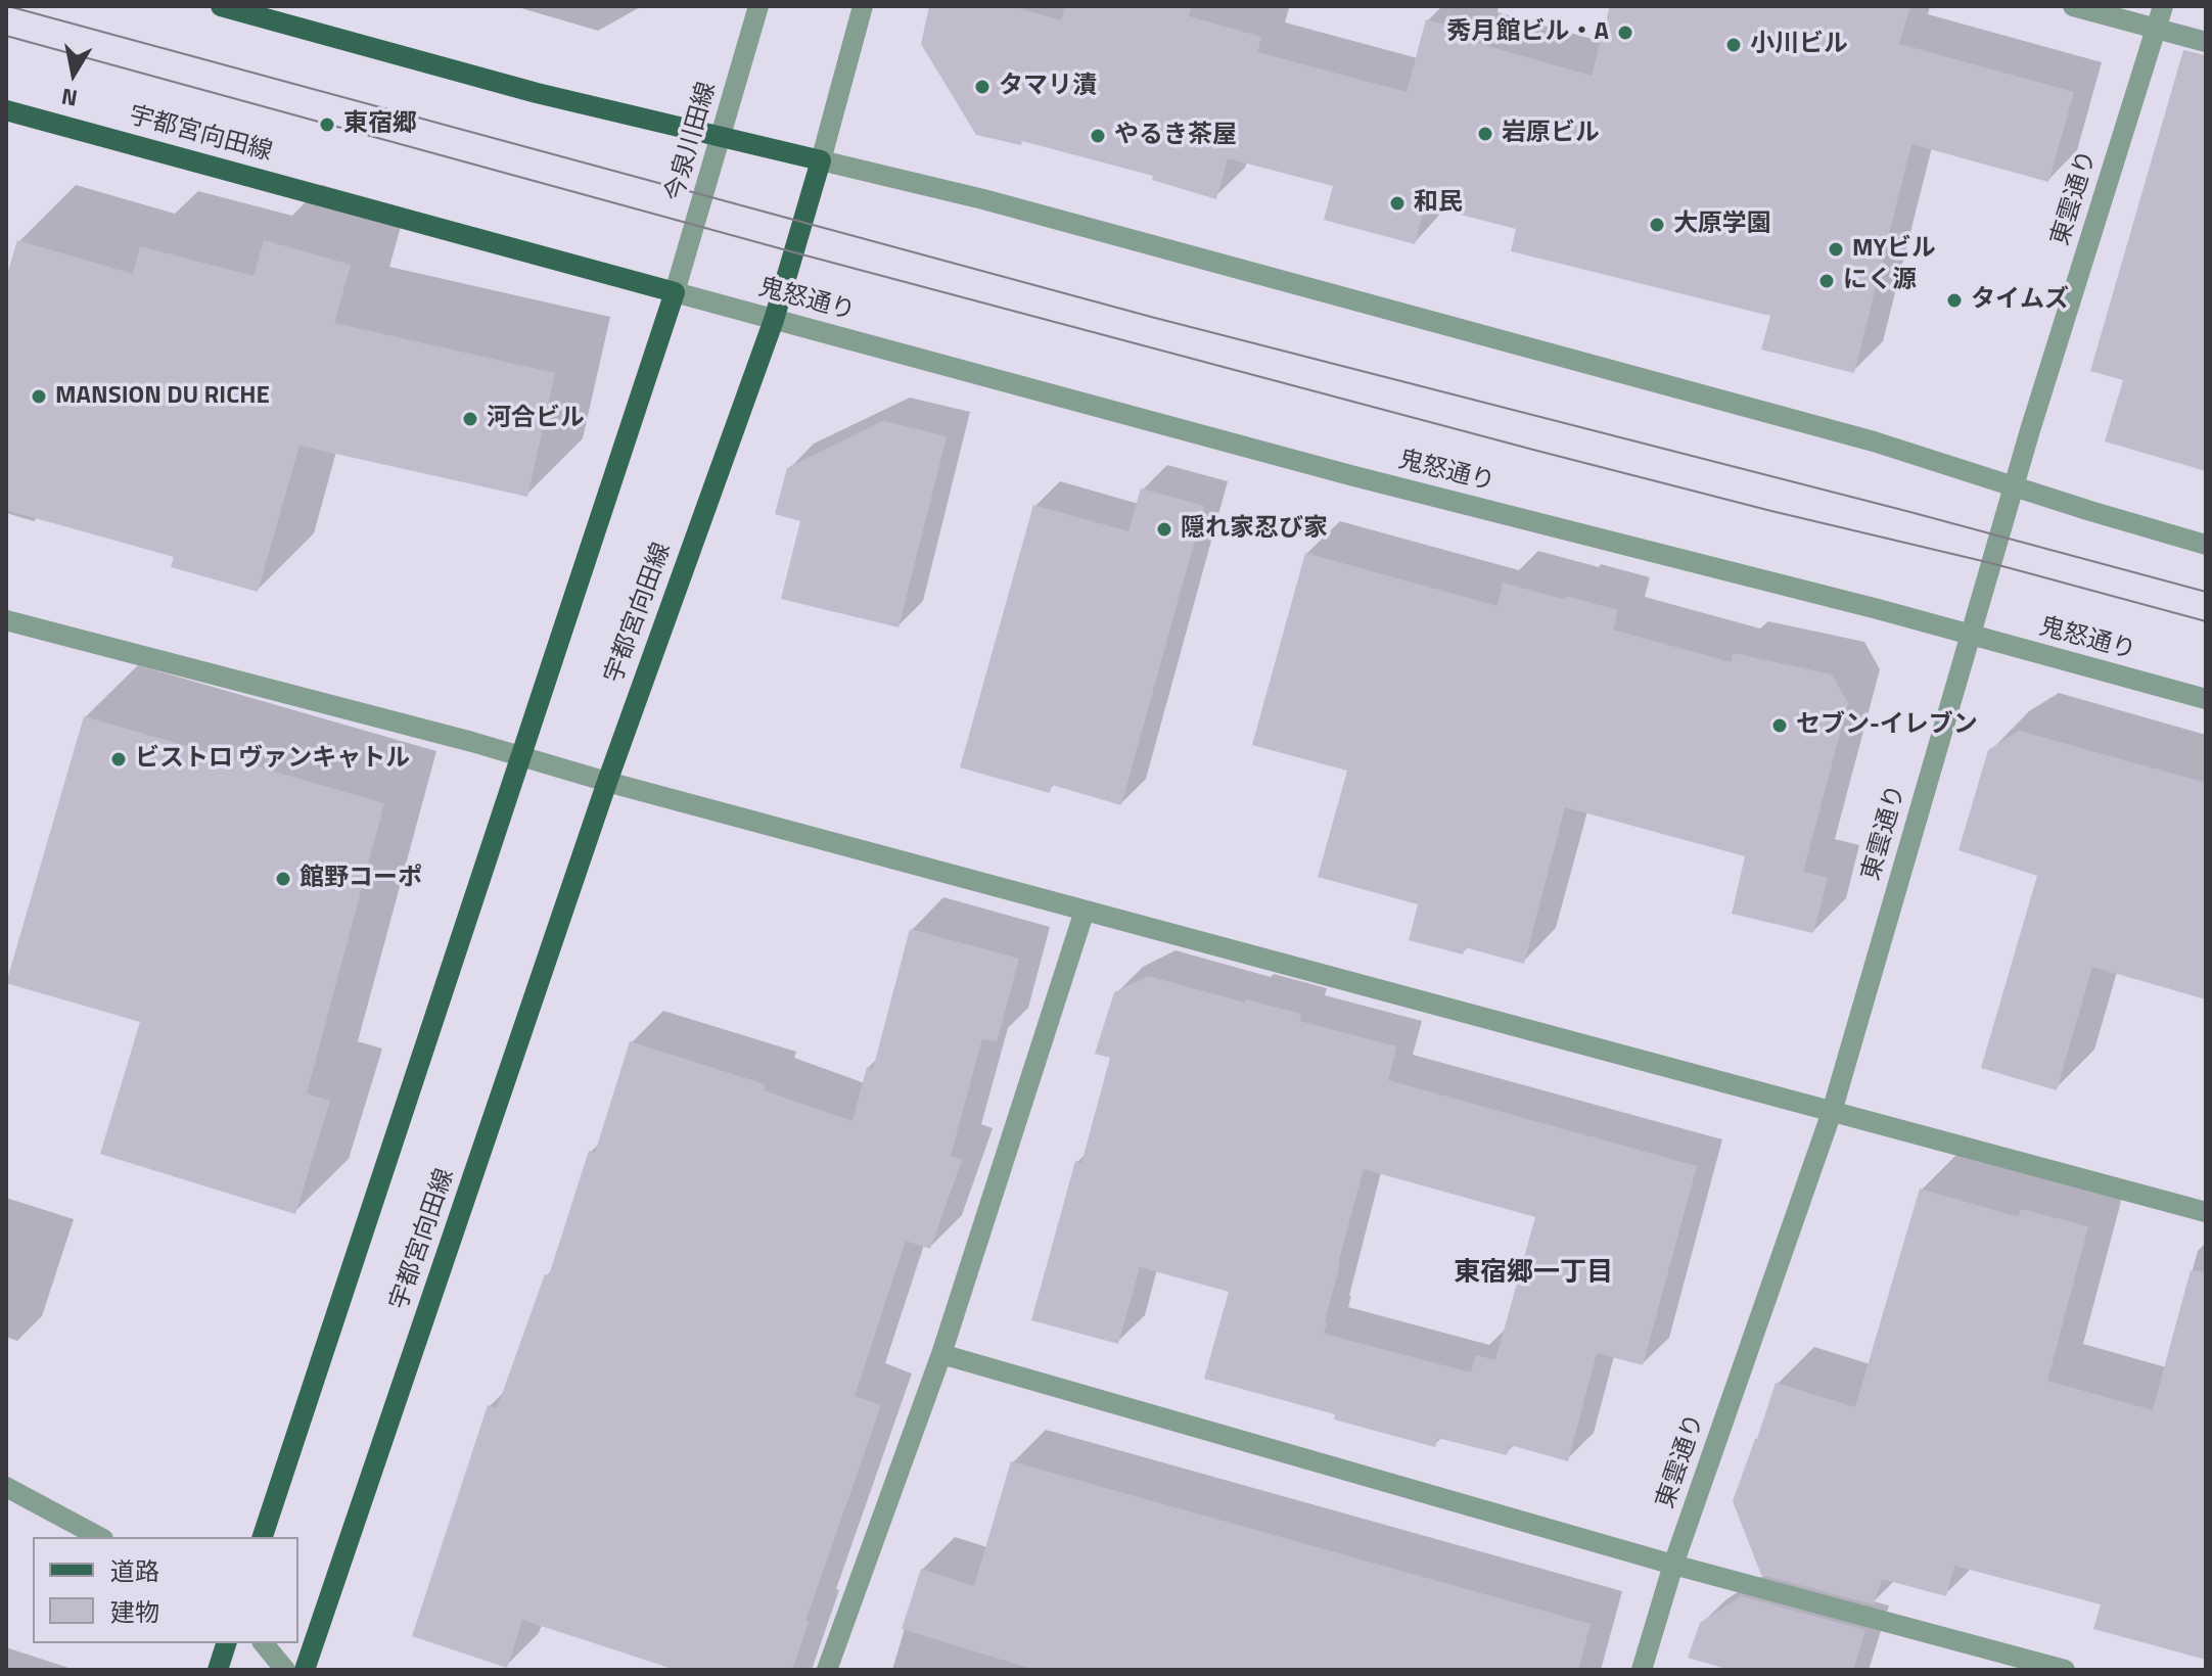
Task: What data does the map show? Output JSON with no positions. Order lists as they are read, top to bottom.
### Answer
{
  "streets": {
    "main road": ["宇都宮向田線"],
    "street": ["今泉川田線", "東雲通り", "鬼怒通り"]
  },
  "crossings": [
    ["宇都宮向田線", "今泉川田線"],
    ["宇都宮向田線", "鬼怒通り"],
    ["今泉川田線", "鬼怒通り"],
    ["東雲通り", "鬼怒通り"]
  ],
  "districts": ["東宿郷一丁目"],
  "places": [
    "秀月館ビル・A",
    "小川ビル",
    "タマリ漬",
    "東宿郷",
    "岩原ビル",
    "やるき茶屋",
    "和民",
    "大原学園",
    "MYビル",
    "にく源",
    "タイムズ",
    "MANSION DU RICHE",
    "河合ビル",
    "隠れ家忍び家",
    "セブン-イレブン",
    "ビストロ ヴァンキャトル",
    "館野コーポ"
  ],
  "legend": ["道路", "建物"],
  "north": "bottom"
}
